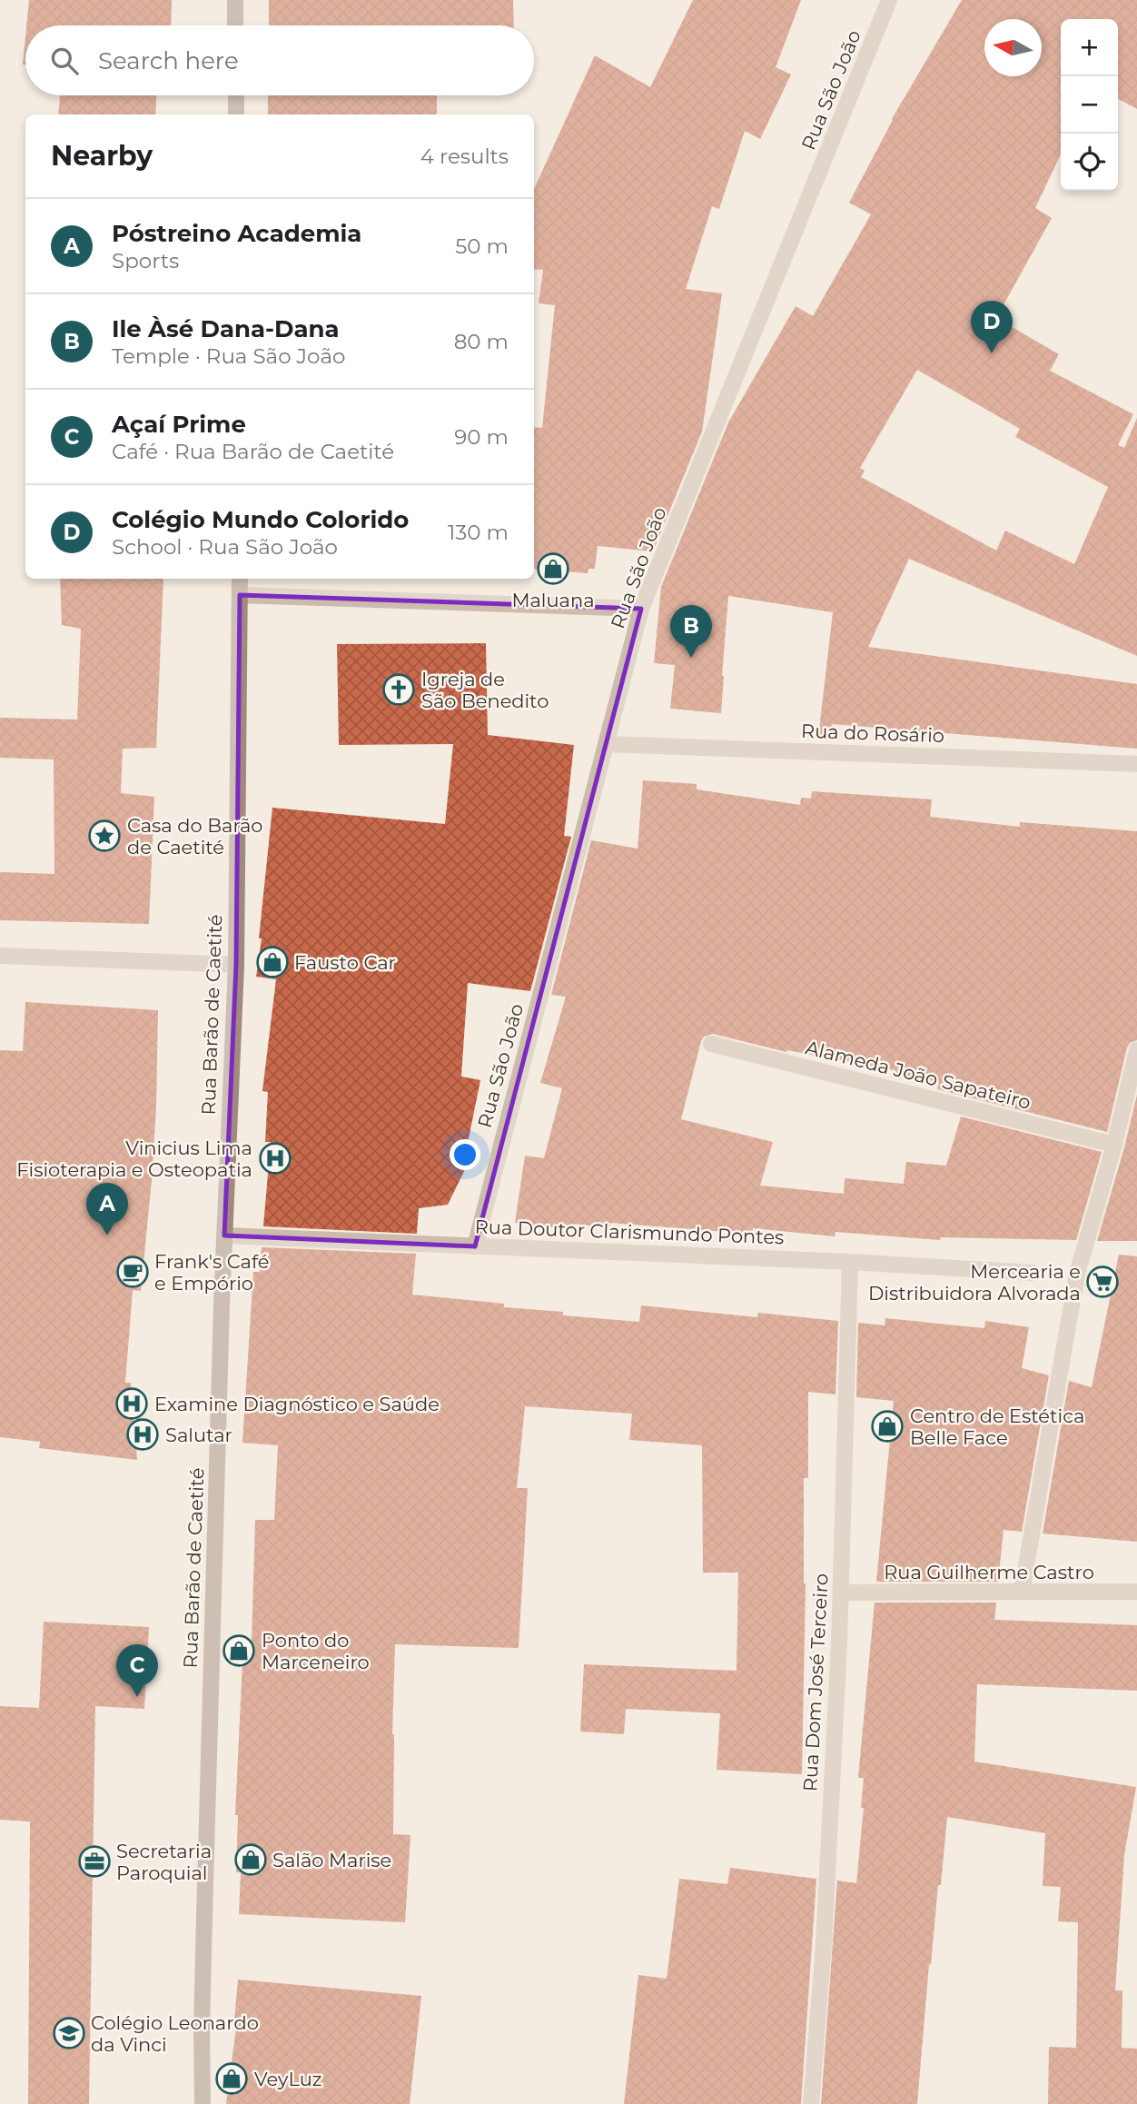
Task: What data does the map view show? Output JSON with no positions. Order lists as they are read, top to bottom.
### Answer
{
  "streets": {
    "main road": ["Rua Barão de Caetité"],
    "street": [
      "Rua São João",
      "Rua do Rosário",
      "Alameda João Sapateiro",
      "Rua Doutor Clarismundo Pontes",
      "Rua Guilherme Castro",
      "Rua Dom José Terceiro"
    ]
  },
  "crossings": [
    ["Rua São João", "Rua do Rosário"],
    ["Rua São João", "Rua Doutor Clarismundo Pontes"],
    ["Rua Barão de Caetité", "Rua Doutor Clarismundo Pontes"],
    ["Rua Doutor Clarismundo Pontes", "Rua Dom José Terceiro"],
    ["Rua Guilherme Castro", "Rua Dom José Terceiro"]
  ],
  "places": {
    "shop": [
      "Maluana",
      "Fausto Car",
      "Centro de Estética Belle Face",
      "Ponto do Marceneiro",
      "Salão Marise",
      "VeyLuz"
    ],
    "church": ["Igreja de São Benedito"],
    "place": ["Casa do Barão de Caetité"],
    "hospital": ["Vinicius Lima Fisioterapia e Osteopatia", "Examine Diagnóstico e Saúde", "Salutar"],
    "cafe": ["Frank's Café e Empório"],
    "supermarket": ["Mercearia e Distribuidora Alvorada"],
    "office": ["Secretaria Paroquial"],
    "school or university": ["Colégio Leonardo da Vinci"]
  },
  "north": "left",
  "page": {
    "map_buttons": ["+", "−"],
    "search": "Search here",
    "heading": ["Nearby", "4 results"],
    "list": [
      {
        "mark": "A",
        "name": "Póstreino Academia",
        "note": "Sports",
        "value": "50 m"
      },
      {
        "mark": "B",
        "name": "Ile Àsé Dana-Dana",
        "note": "Temple · Rua São João",
        "value": "80 m"
      },
      {
        "mark": "C",
        "name": "Açaí Prime",
        "note": "Café · Rua Barão de Caetité",
        "value": "90 m"
      },
      {
        "mark": "D",
        "name": "Colégio Mundo Colorido",
        "note": "School · Rua São João",
        "value": "130 m"
      }
    ],
    "pins": [
      "D",
      "B",
      "A",
      "C"
    ]
  }
}
